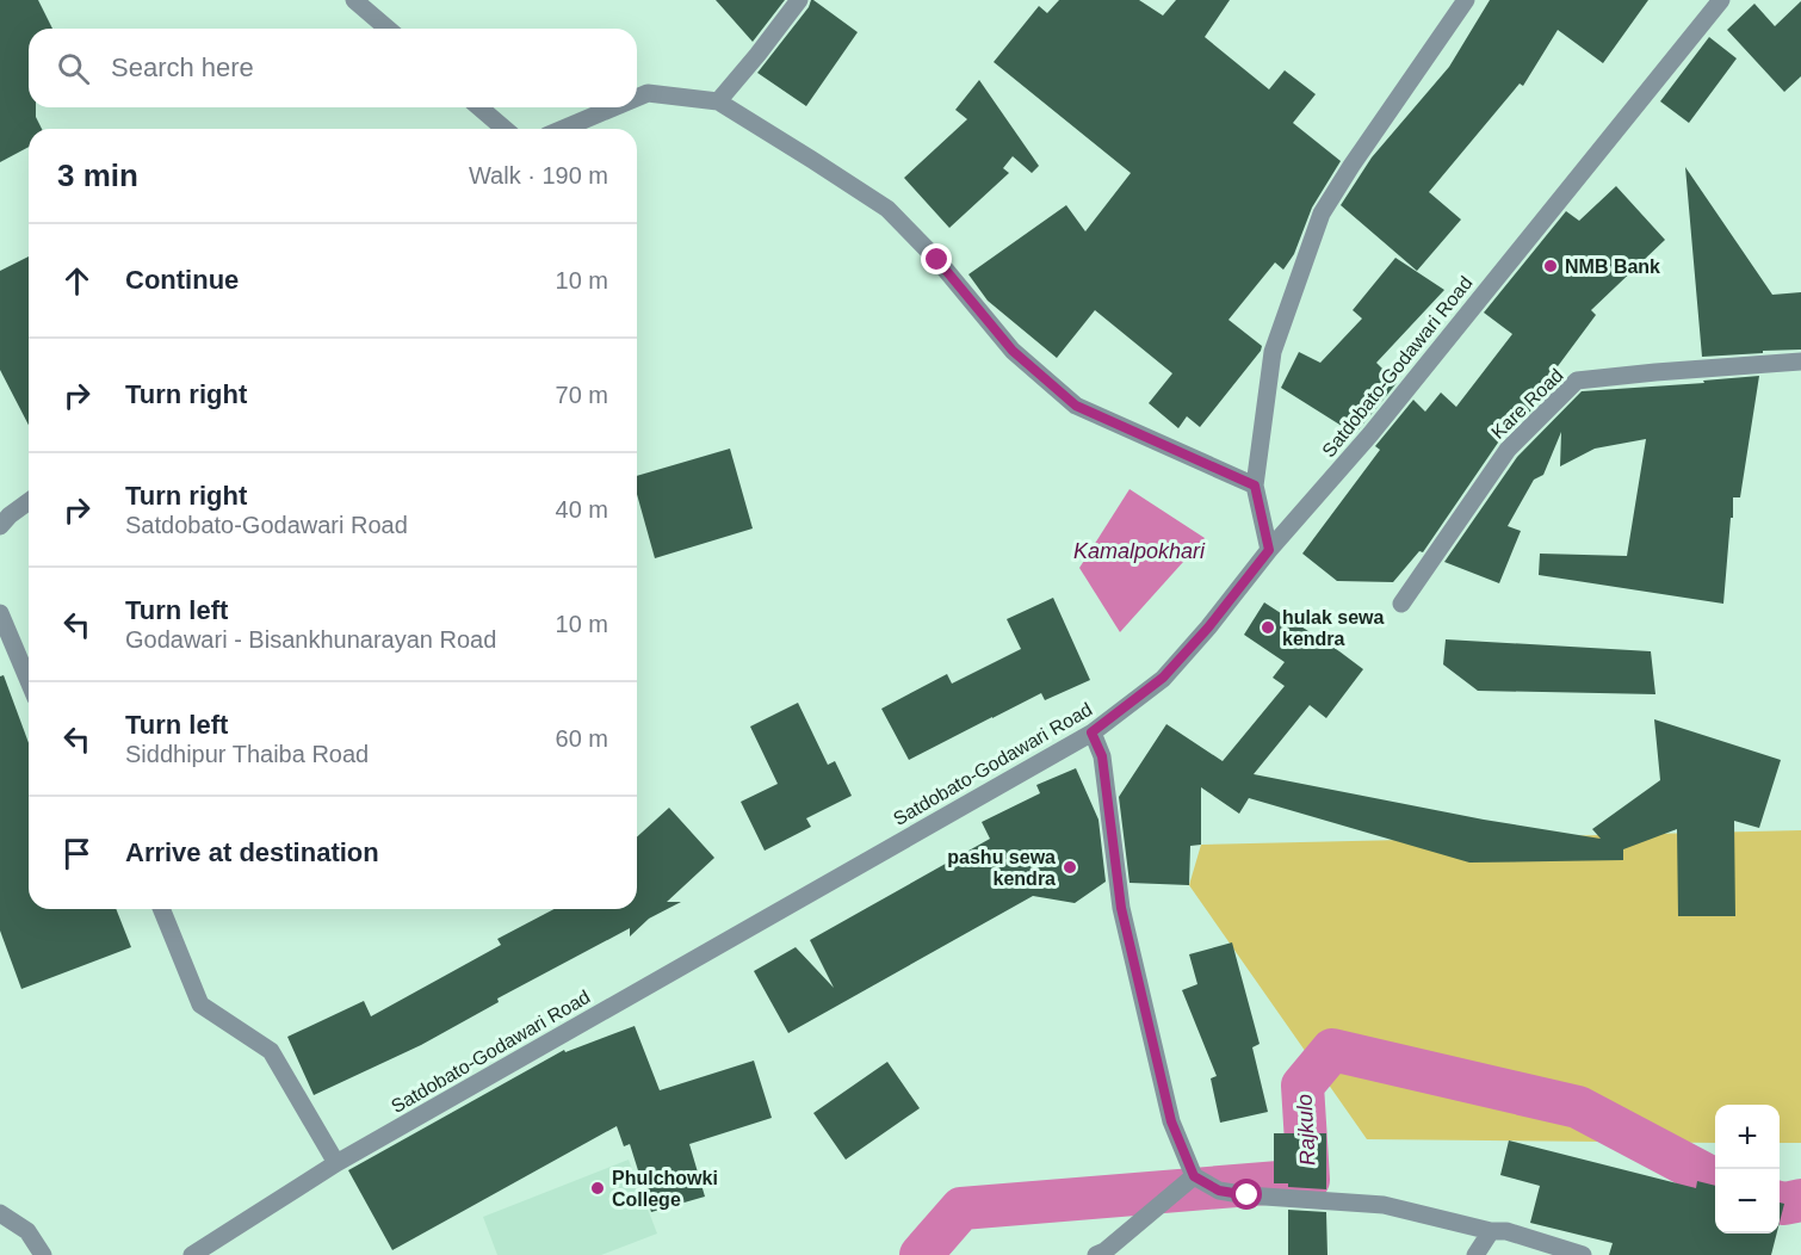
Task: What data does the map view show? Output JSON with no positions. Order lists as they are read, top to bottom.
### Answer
{
  "streets": {
    "street": ["Satdobato-Godawari Road", "Kare Road"]
  },
  "water": ["Kamalpokhari", "Rajkulo"],
  "places": [
    "NMB Bank",
    "hulak sewa kendra",
    "pashu sewa kendra",
    "Phulchowki College"
  ],
  "page": {
    "search": "Search here",
    "heading": ["3 min", "Walk · 190 m"],
    "list": [
      ["Continue", "10 m"],
      ["Turn right", "70 m"],
      ["Turn right", "Satdobato-Godawari Road", "40 m"],
      ["Turn left", "Godawari - Bisankhunarayan Road", "10 m"],
      ["Turn left", "Siddhipur Thaiba Road", "60 m"],
      "Arrive at destination"
    ],
    "map_buttons": ["+", "−"]
  }
}
